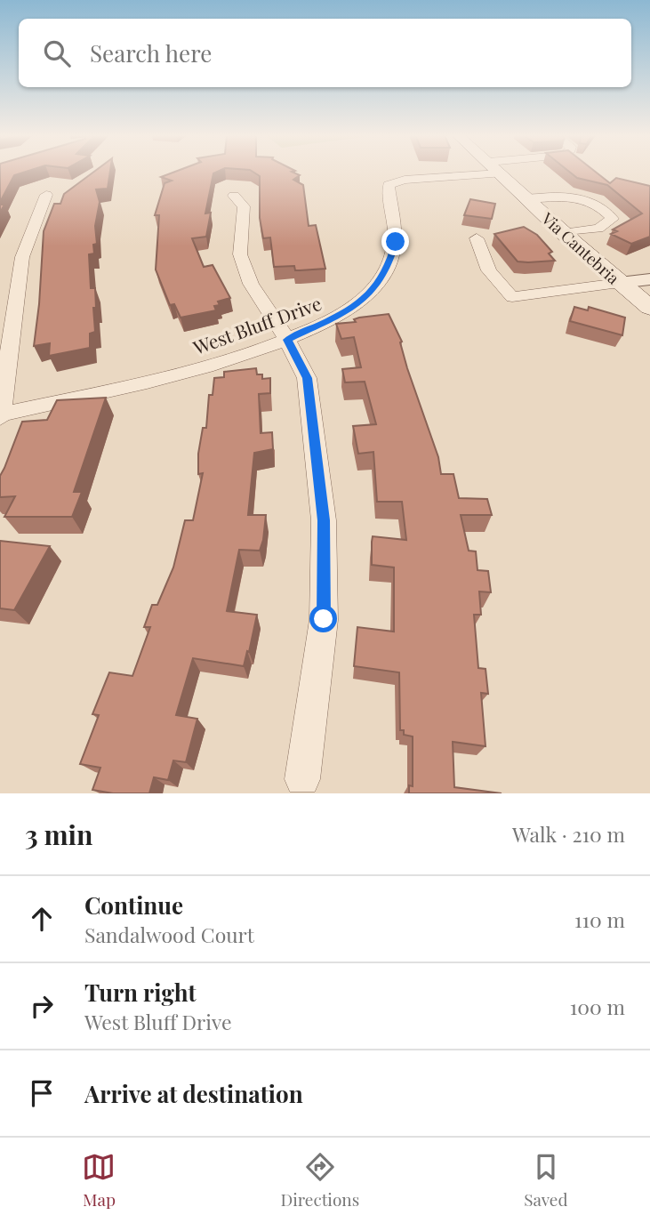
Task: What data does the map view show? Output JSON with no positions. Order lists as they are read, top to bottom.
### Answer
{
  "streets": {
    "main road": ["Via Cantebria"],
    "street": ["West Bluff Drive"]
  },
  "page": {
    "search": "Search here",
    "heading": ["3 min", "Walk · 210 m"],
    "list": [
      ["Continue", "Sandalwood Court", "110 m"],
      ["Turn right", "West Bluff Drive", "100 m"],
      "Arrive at destination"
    ],
    "nav": ["Map", "Directions", "Saved"]
  }
}
